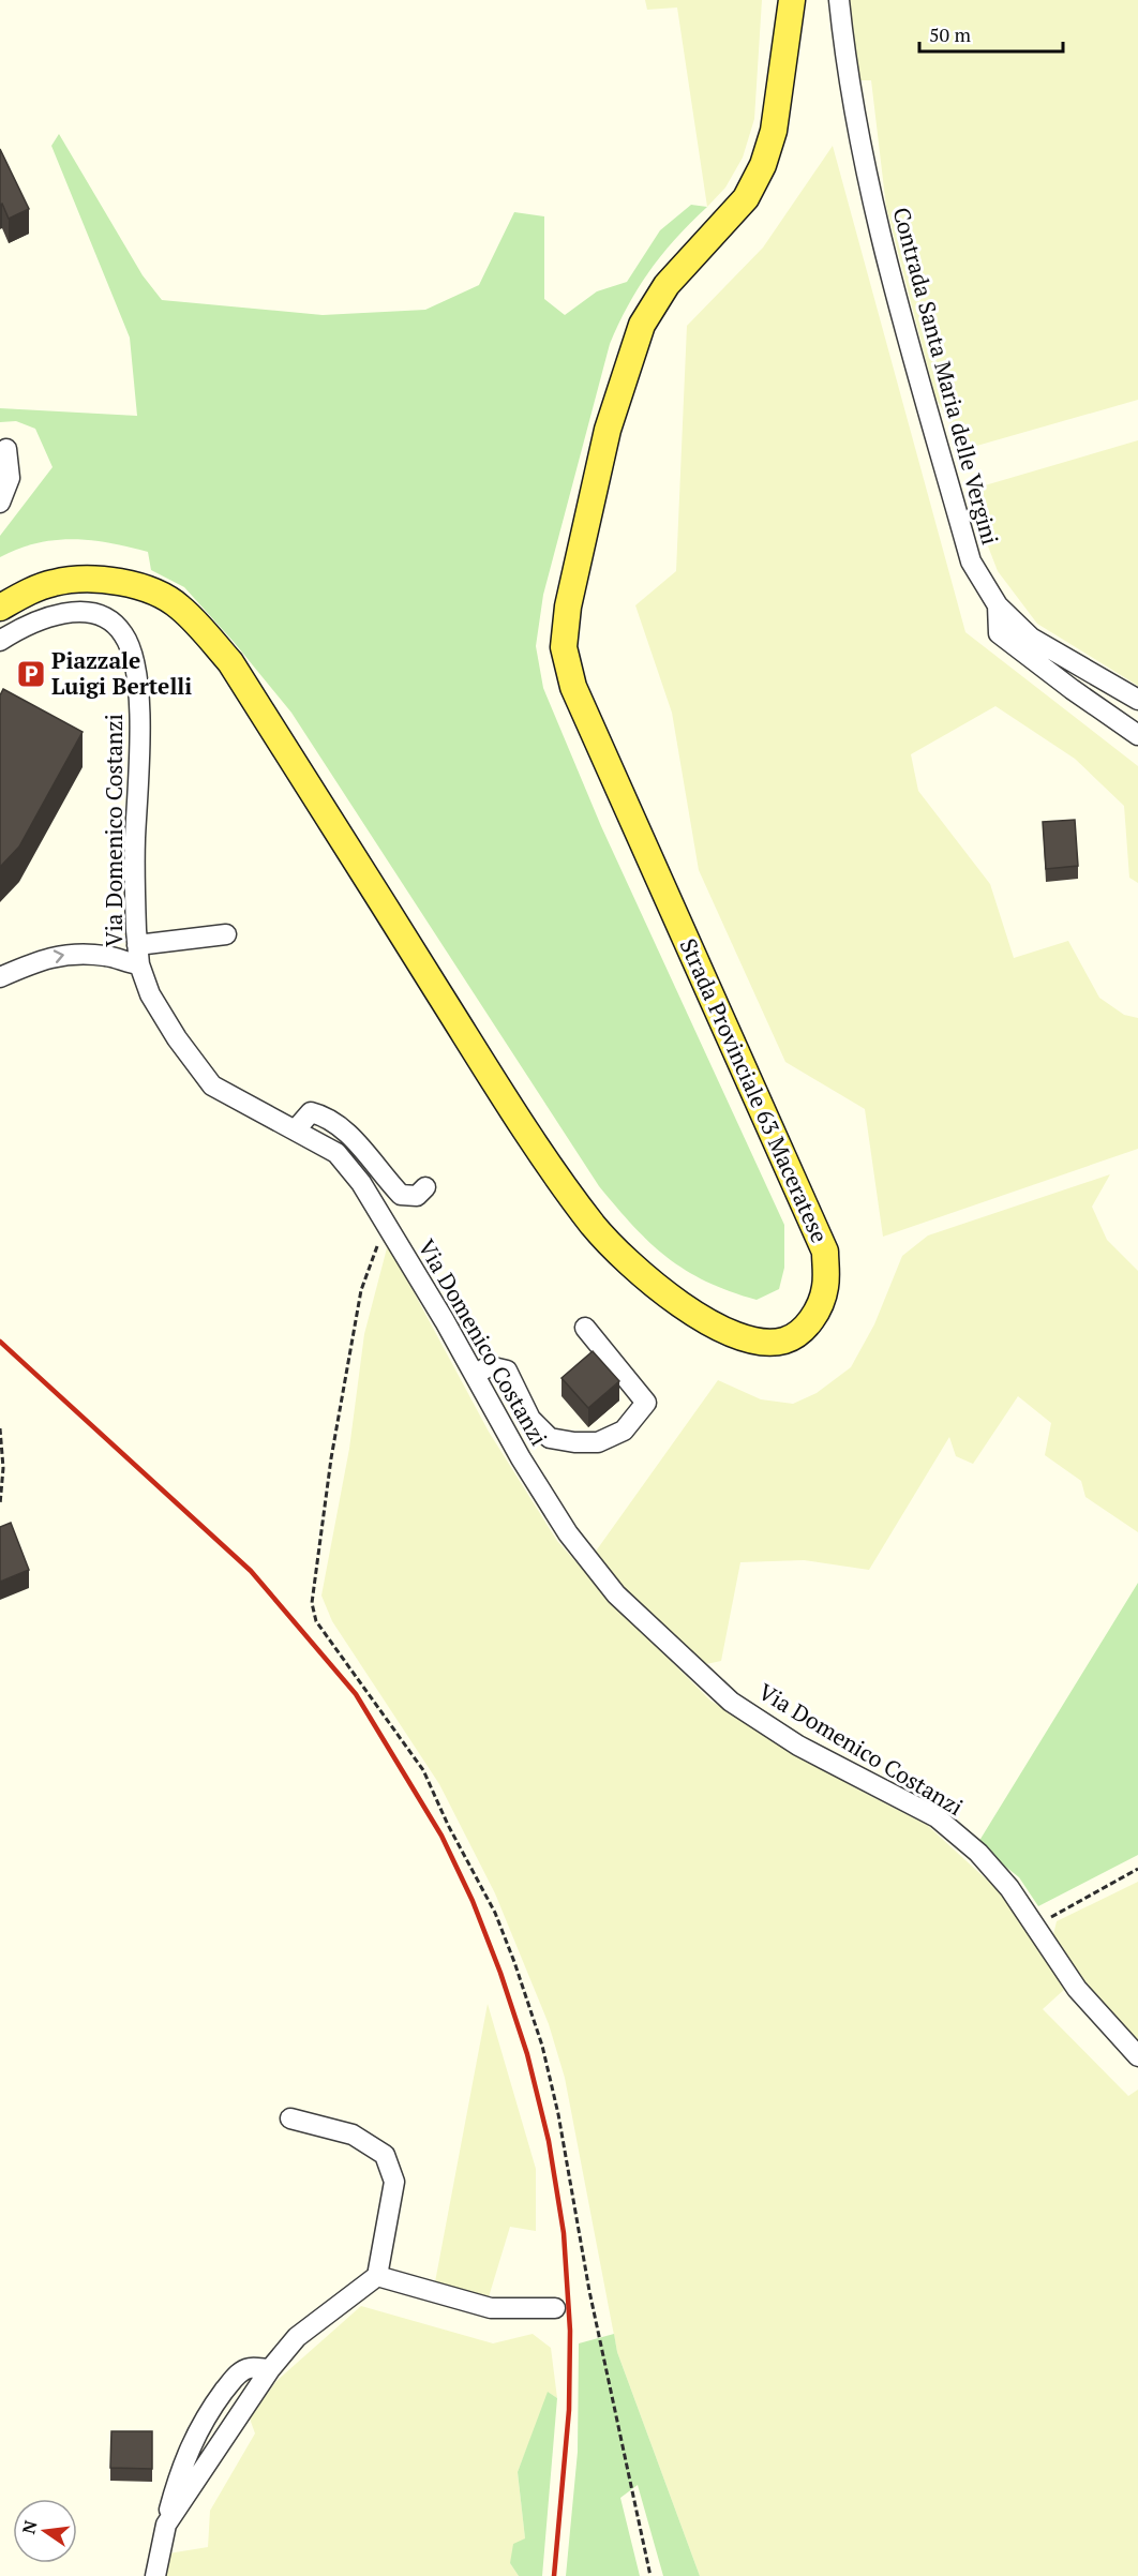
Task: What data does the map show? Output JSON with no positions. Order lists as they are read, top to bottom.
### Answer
{
  "streets": {
    "main road": ["Strada Provinciale 63 Maceratese"],
    "street": ["Contrada Santa Maria delle Vergini", "Via Domenico Costanzi"]
  },
  "places": {
    "parking": ["Piazzale Luigi Bertelli"]
  },
  "scale_bar": "50 m",
  "north": "left"
}
